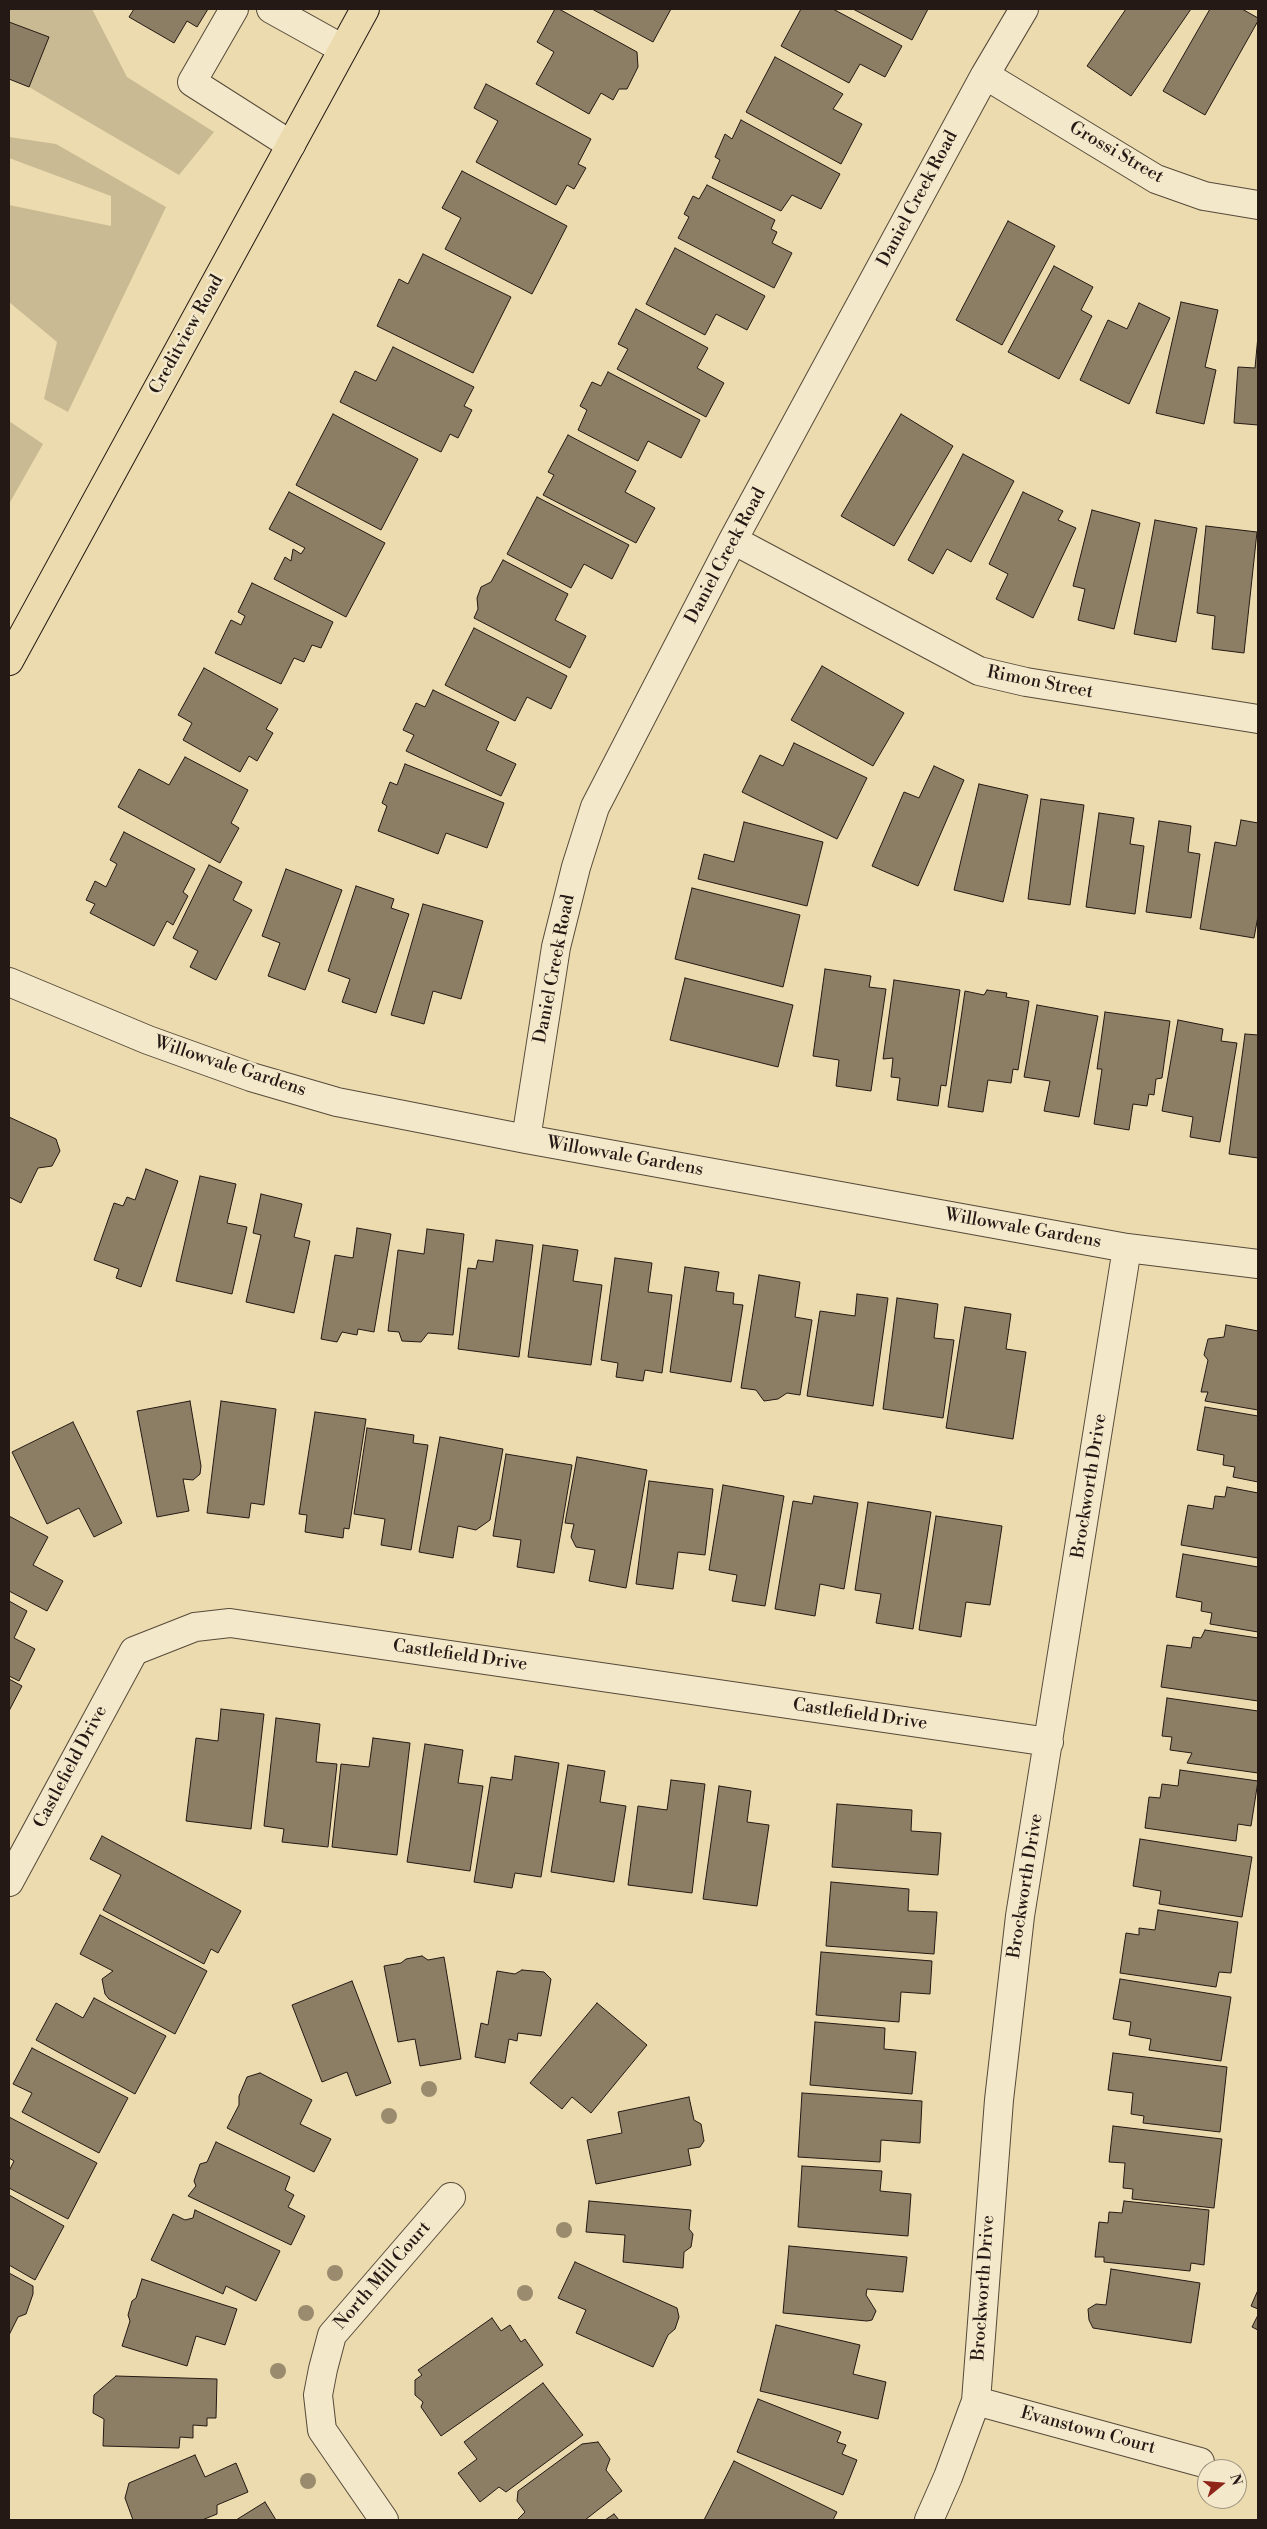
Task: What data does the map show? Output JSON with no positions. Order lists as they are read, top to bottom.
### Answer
{
  "streets": {
    "main road": ["Creditview Road"],
    "street": [
      "Grossi Street",
      "Daniel Creek Road",
      "Rimon Street",
      "Willowvale Gardens",
      "Brockworth Drive",
      "Castlefield Drive",
      "North Mill Court",
      "Evanstown Court"
    ]
  },
  "crossings": [
    ["Grossi Street", "Daniel Creek Road"],
    ["Daniel Creek Road", "Rimon Street"],
    ["Daniel Creek Road", "Willowvale Gardens"],
    ["Willowvale Gardens", "Brockworth Drive"],
    ["Brockworth Drive", "Castlefield Drive"],
    ["Brockworth Drive", "Evanstown Court"]
  ],
  "north": "right"
}
